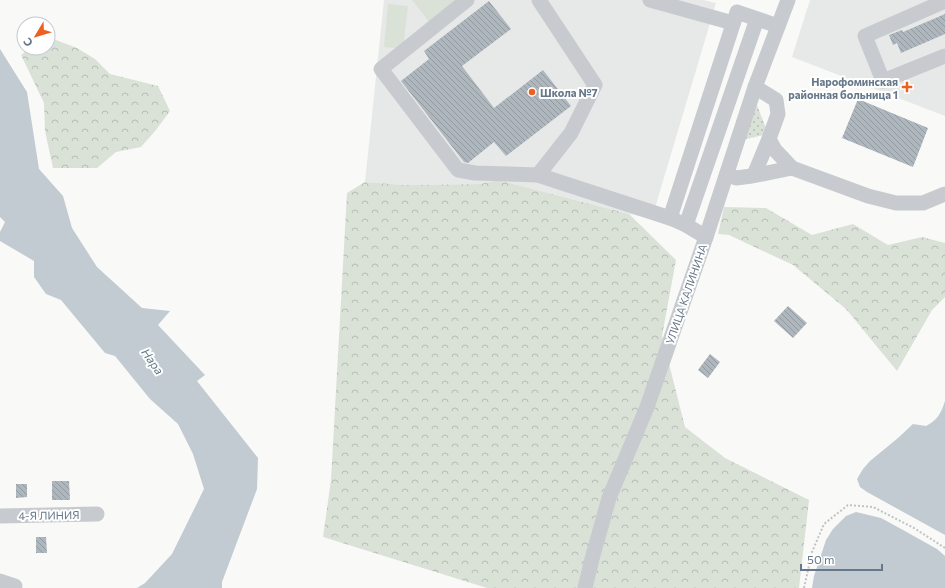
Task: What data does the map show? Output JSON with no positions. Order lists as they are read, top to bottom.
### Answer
{
  "streets": {
    "street": ["УЛИЦА КАЛИНИНА", "4-Я ЛИНИЯ"]
  },
  "water": ["Нара"],
  "places": {
    "health": ["Нарофоминская районная больница 1"],
    "other": ["Школа №7"]
  },
  "scale_bar": "50 m",
  "north": "bottom left"
}
